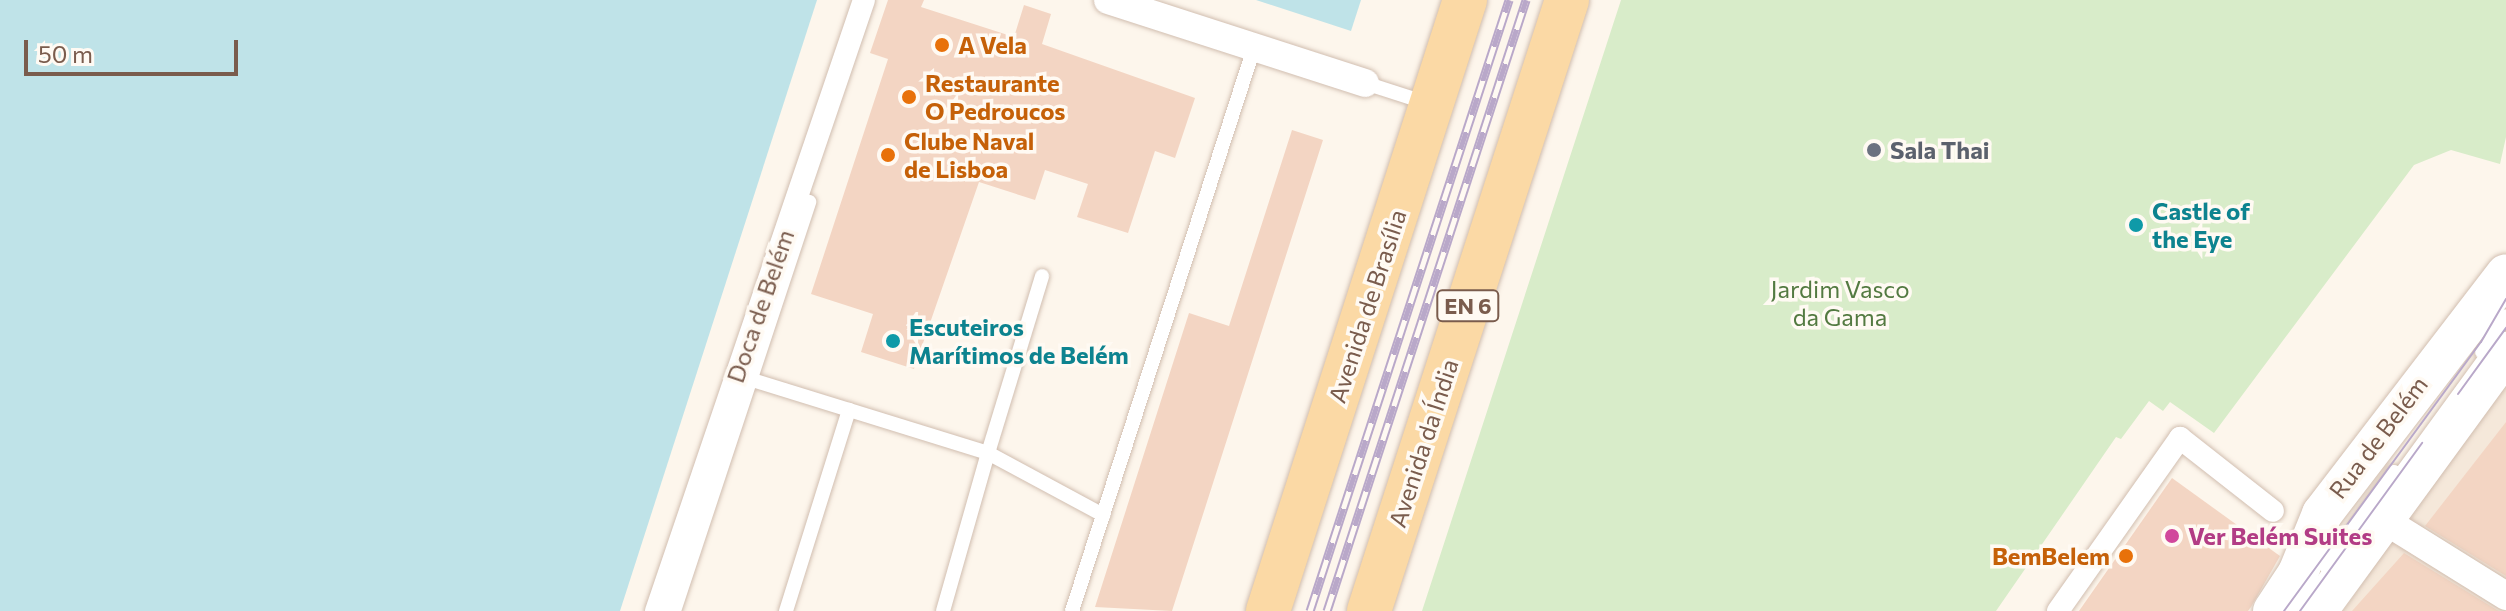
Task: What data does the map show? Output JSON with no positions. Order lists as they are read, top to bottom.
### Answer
{
  "streets": {
    "main road": [
      "Avenida de Brasília",
      "EN 6",
      "Rua de Belém",
      "Avenida da Índia"
    ],
    "street": ["Doca de Belém"]
  },
  "parks": ["Jardim Vasco da Gama"],
  "places": [
    "A Vela",
    "Restaurante O Pedroucos",
    "Sala Thai",
    "Clube Naval de Lisboa",
    "Castle of the Eye",
    "Escuteiros Marítimos de Belém",
    "Ver Belém Suites",
    "BemBelem"
  ],
  "scale_bar": "50 m"
}
